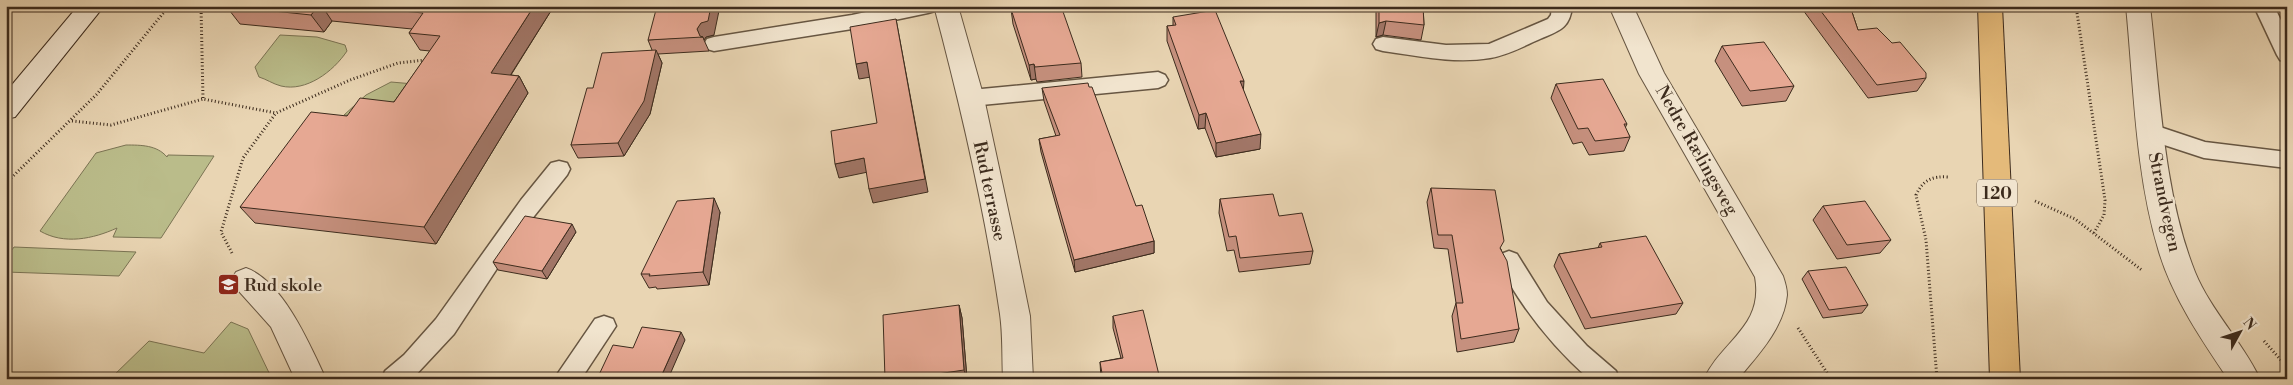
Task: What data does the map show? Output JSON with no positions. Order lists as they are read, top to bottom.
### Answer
{
  "streets": {
    "main road": ["120"],
    "street": ["Nedre Rælingsveg", "Rud terrasse", "Strandvegen"]
  },
  "places": {
    "school or university": ["Rud skole"]
  },
  "north": "top right"
}
